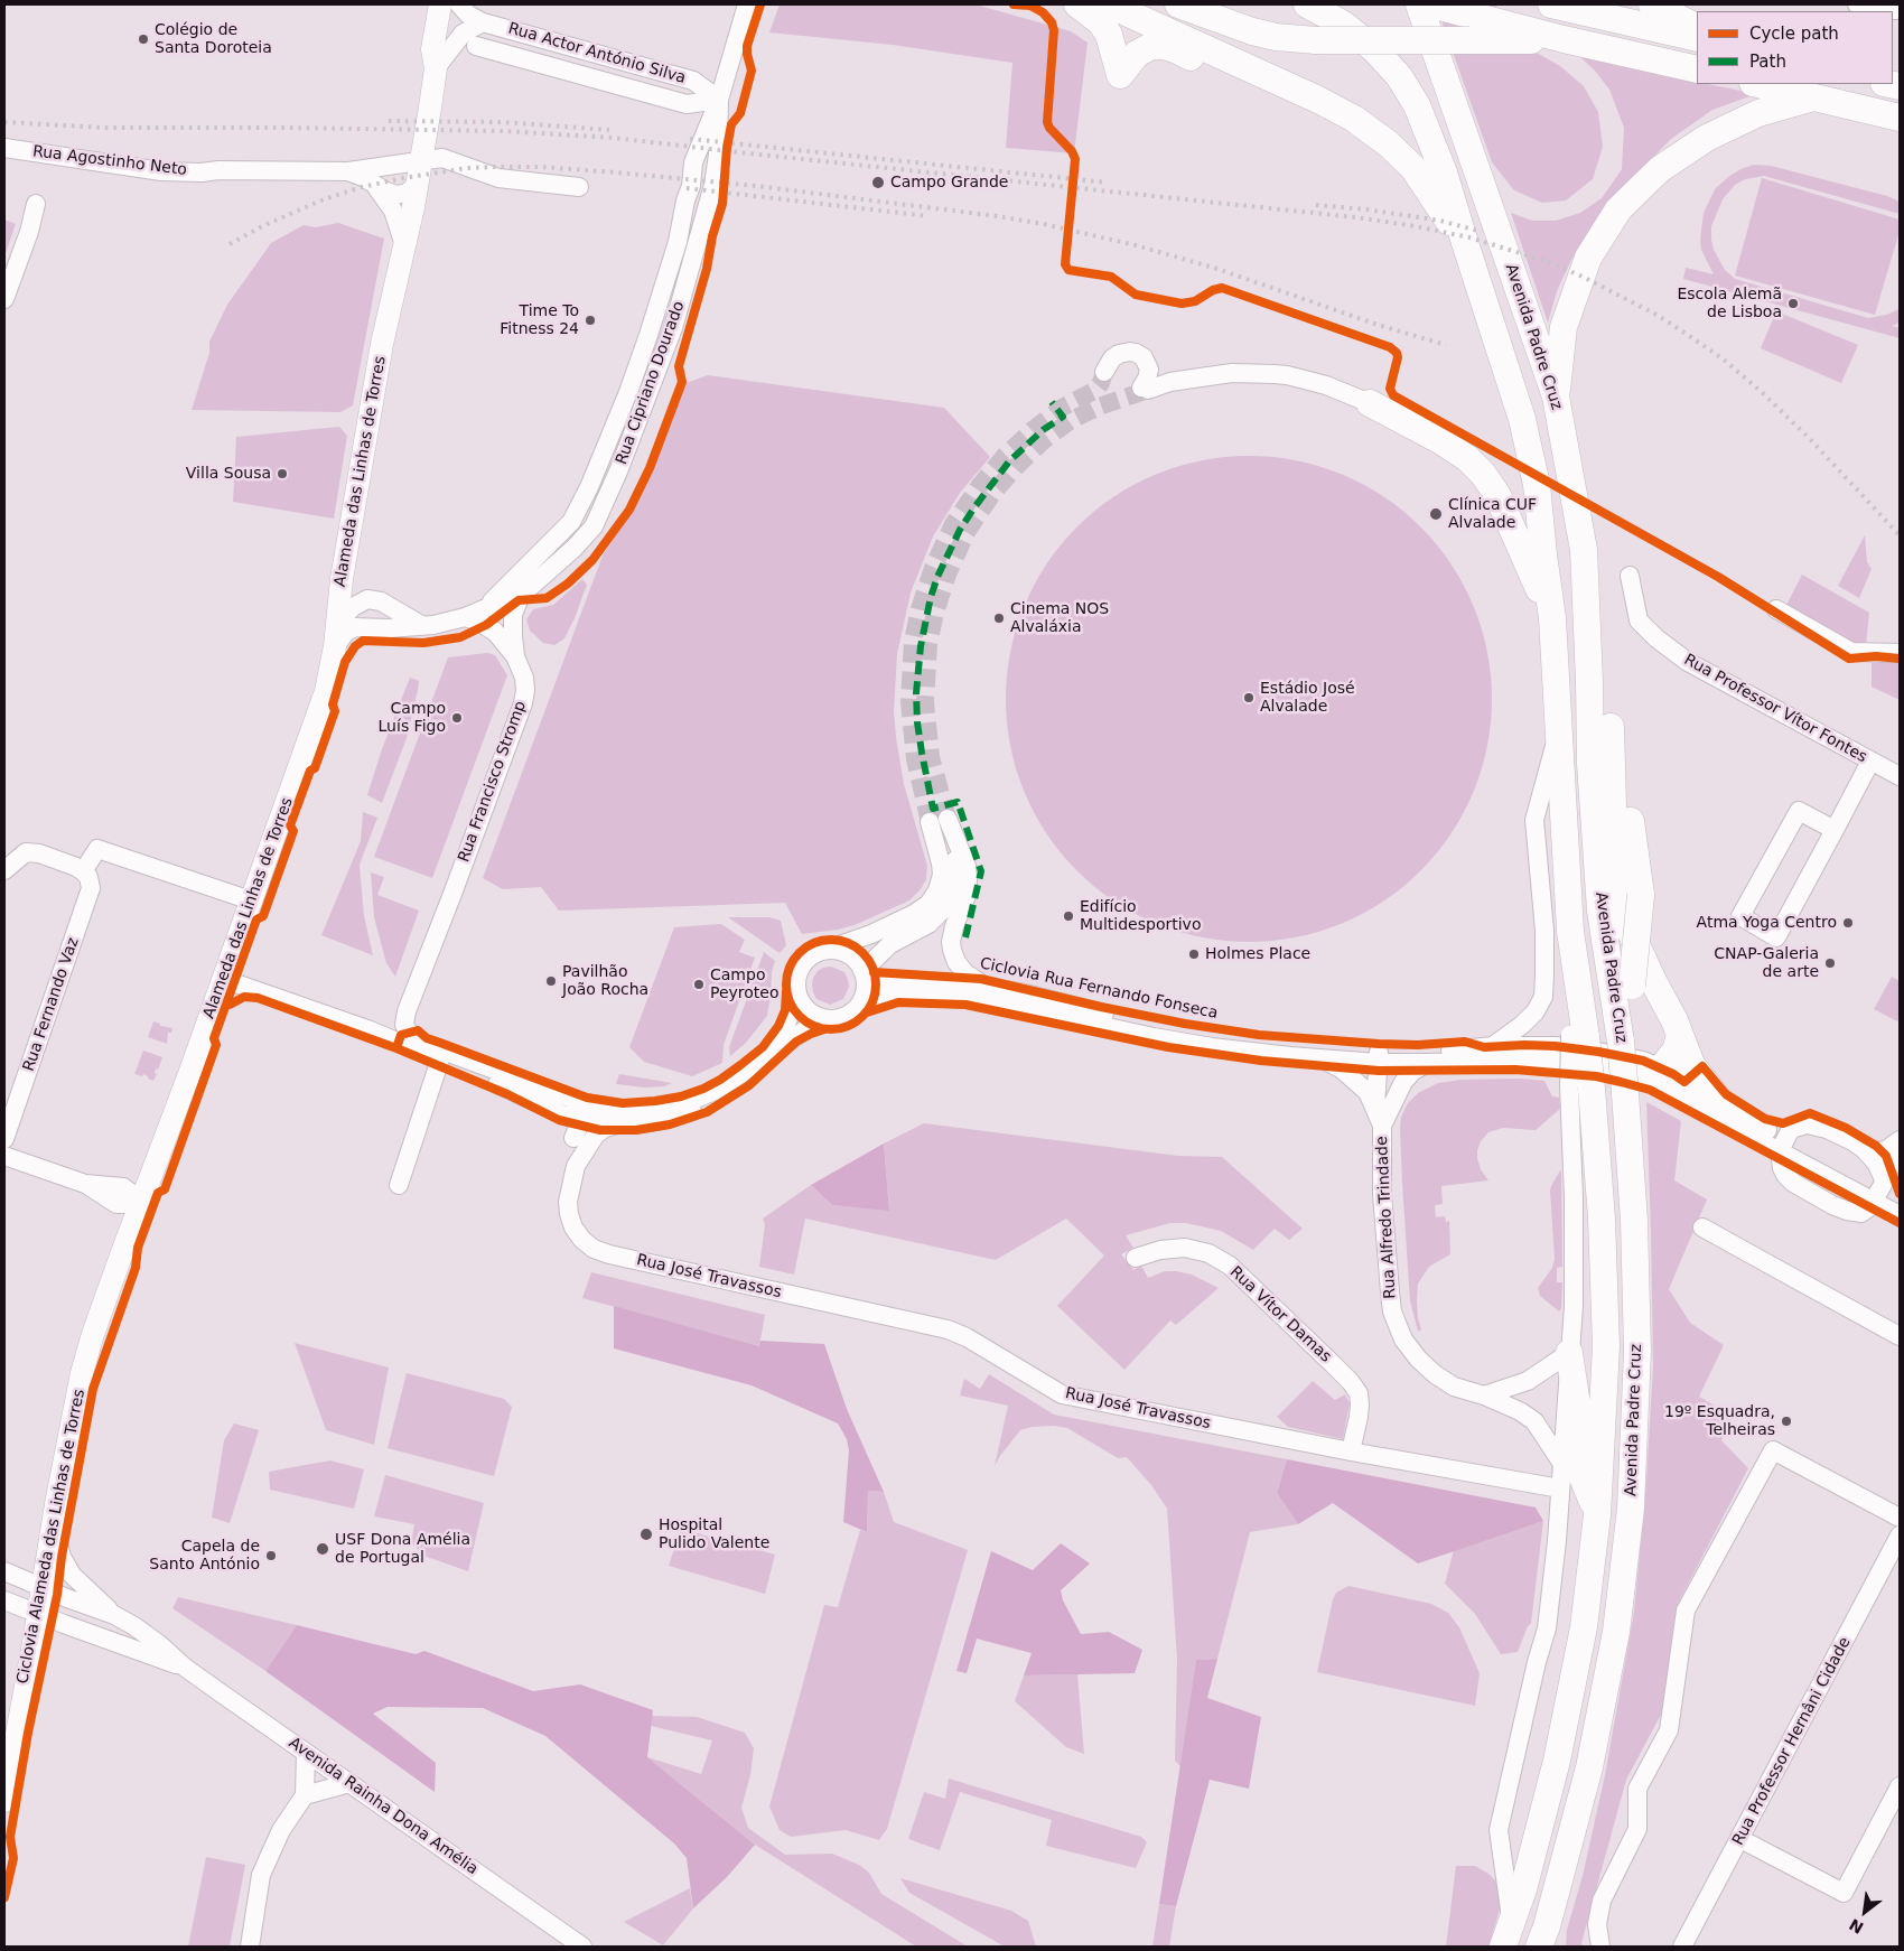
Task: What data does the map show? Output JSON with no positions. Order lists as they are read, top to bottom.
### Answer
{
  "streets": {
    "highway": ["Avenida Padre Cruz"],
    "main road": ["Alameda das Linhas de Torres"],
    "street": [
      "Rua Actor António Silva",
      "Rua Agostinho Neto",
      "Rua Cipriano Dourado",
      "Rua Professor Vítor Fontes",
      "Rua Francisco Stromp",
      "Rua Fernando Vaz",
      "Rua Alfredo Trindade",
      "Rua José Travassos",
      "Rua Vítor Damas",
      "Rua Professor Hernâni Cidade",
      "Avenida Rainha Dona Amélia"
    ],
    "cycle path": ["Ciclovia Rua Fernando Fonseca", "Ciclovia Alameda das Linhas de Torres"]
  },
  "crossings": [
    ["Rua Actor António Silva", "Rua Cipriano Dourado"],
    ["Rua Agostinho Neto", "Alameda das Linhas de Torres"],
    ["Avenida Padre Cruz", "Rua Alfredo Trindade"],
    ["Avenida Padre Cruz", "Rua José Travassos"],
    ["Rua Cipriano Dourado", "Rua Francisco Stromp"],
    ["Alameda das Linhas de Torres", "Avenida Rainha Dona Amélia"],
    ["Rua José Travassos", "Rua Vítor Damas"]
  ],
  "places": [
    "Colégio de Santa Doroteia",
    "Campo Grande",
    "Escola Alemã de Lisboa",
    "Time To Fitness 24",
    "Villa Sousa",
    "Clínica CUF Alvalade",
    "Cinema NOS Alvaláxia",
    "Estádio José Alvalade",
    "Campo Luís Figo",
    "Edifício Multidesportivo",
    "Atma Yoga Centro",
    "Holmes Place",
    "CNAP-Galeria de arte",
    "Pavilhão João Rocha",
    "Campo Peyroteo",
    "19º Esquadra, Telheiras",
    "Hospital Pulido Valente",
    "USF Dona Amélia de Portugal",
    "Capela de Santo António"
  ],
  "legend": ["Cycle path", "Path"],
  "north": "bottom left"
}
